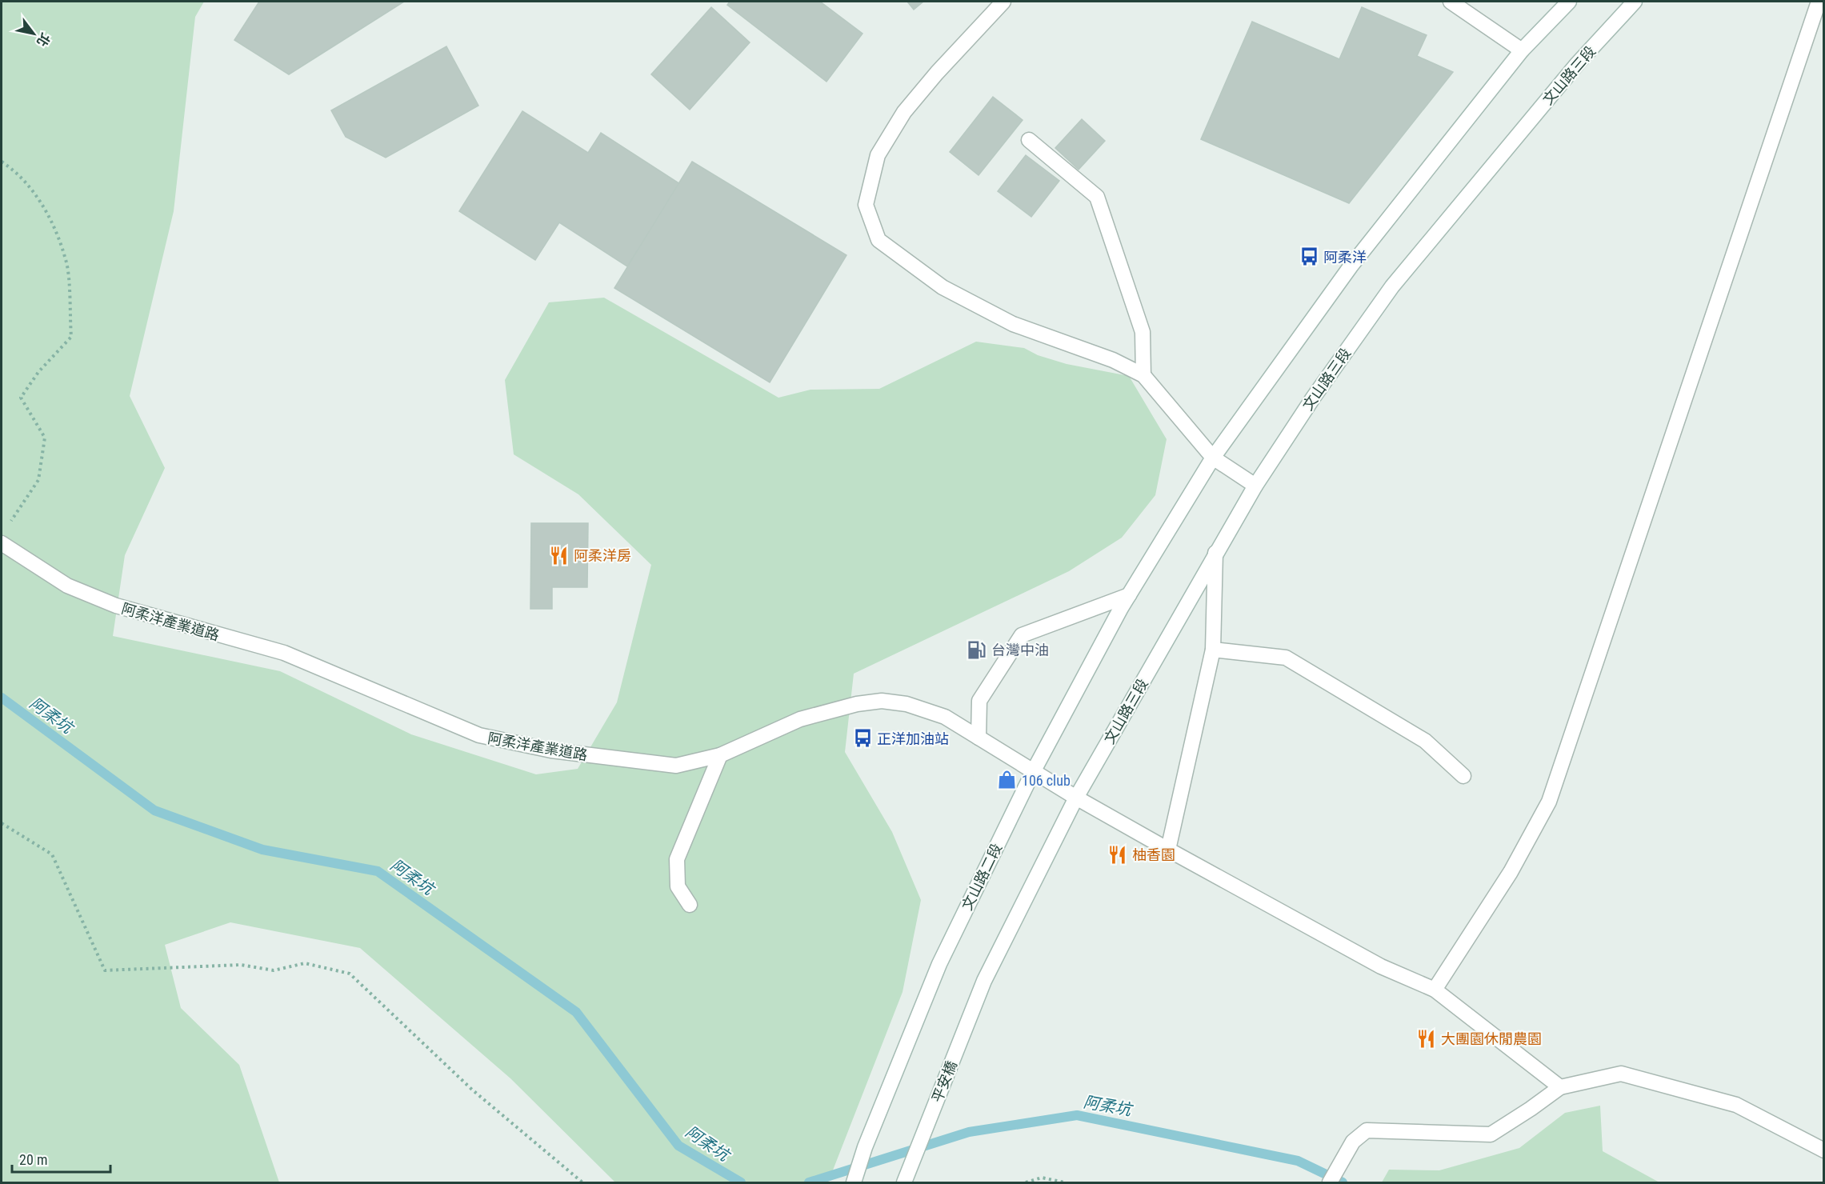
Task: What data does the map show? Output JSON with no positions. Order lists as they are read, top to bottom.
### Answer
{
  "streets": {
    "street": [
      "文山路三段",
      "阿柔洋產業道路",
      "文山路二段",
      "平安橋"
    ]
  },
  "crossings": [
    ["文山路三段", "阿柔洋產業道路"],
    ["文山路三段", "平安橋"],
    ["阿柔洋產業道路", "文山路二段"],
    ["阿柔洋產業道路", "平安橋"]
  ],
  "water": ["阿柔坑"],
  "places": {
    "bus stop": ["阿柔洋", "正洋加油站"],
    "restaurant": ["阿柔洋房", "柚香園", "大團園休閒農園"],
    "fuel station": ["台灣中油"],
    "shop": ["106 club"]
  },
  "scale_bar": "20 m",
  "north": "bottom right"
}
